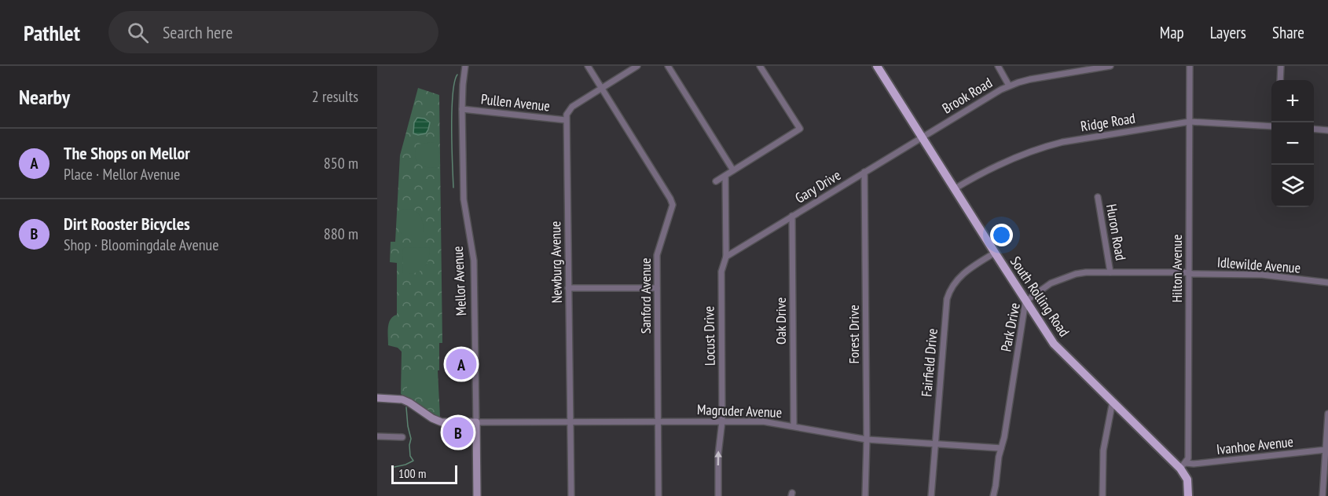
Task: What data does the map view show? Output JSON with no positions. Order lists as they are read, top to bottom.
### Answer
{
  "streets": {
    "main road": ["South Rolling Road"],
    "street": [
      "Brook Road",
      "Pullen Avenue",
      "Ridge Road",
      "Gary Drive",
      "Huron Road",
      "Newburg Avenue",
      "Idlewilde Avenue",
      "Hilton Avenue",
      "Mellor Avenue",
      "Sanford Avenue",
      "Oak Drive",
      "Park Drive",
      "Forest Drive",
      "Locust Drive",
      "Fairfield Drive",
      "Magruder Avenue",
      "Ivanhoe Avenue"
    ]
  },
  "crossings": [
    ["Brook Road", "Gary Drive"],
    ["Brook Road", "South Rolling Road"],
    ["Pullen Avenue", "Newburg Avenue"],
    ["Pullen Avenue", "Mellor Avenue"],
    ["Ridge Road", "Hilton Avenue"],
    ["Ridge Road", "South Rolling Road"],
    ["Gary Drive", "South Rolling Road"],
    ["Gary Drive", "Oak Drive"],
    ["Gary Drive", "Forest Drive"],
    ["Gary Drive", "Locust Drive"],
    ["Huron Road", "Park Drive"],
    ["Newburg Avenue", "Magruder Avenue"],
    ["Idlewilde Avenue", "Hilton Avenue"],
    ["Idlewilde Avenue", "Park Drive"],
    ["Hilton Avenue", "South Rolling Road"],
    ["Hilton Avenue", "Park Drive"],
    ["Hilton Avenue", "Ivanhoe Avenue"],
    ["Mellor Avenue", "Magruder Avenue"],
    ["Sanford Avenue", "Magruder Avenue"],
    ["South Rolling Road", "Park Drive"],
    ["South Rolling Road", "Fairfield Drive"],
    ["South Rolling Road", "Ivanhoe Avenue"],
    ["Oak Drive", "Magruder Avenue"],
    ["Park Drive", "Magruder Avenue"],
    ["Forest Drive", "Magruder Avenue"],
    ["Locust Drive", "Magruder Avenue"],
    ["Fairfield Drive", "Magruder Avenue"]
  ],
  "scale_bar": "100 m",
  "page": {
    "header": "Pathlet",
    "search": "Search here",
    "nav": ["Map", "Layers", "Share"],
    "heading": ["Nearby", "2 results"],
    "map_buttons": ["+", "−"],
    "list": [
      {
        "mark": "A",
        "name": "The Shops on Mellor",
        "note": "Place · Mellor Avenue",
        "value": "850 m"
      },
      {
        "mark": "B",
        "name": "Dirt Rooster Bicycles",
        "note": "Shop · Bloomingdale Avenue",
        "value": "880 m"
      }
    ],
    "pins": ["A", "B"],
    "scale": "100 m"
  }
}
